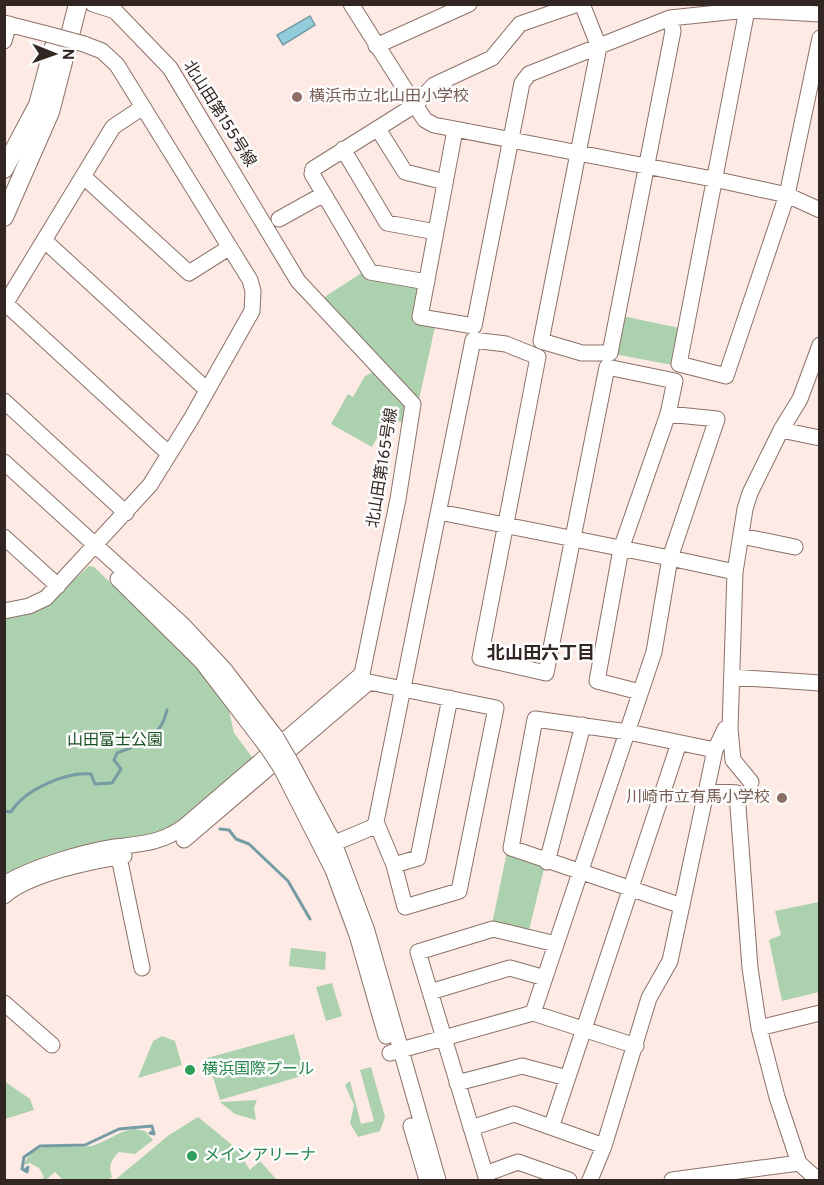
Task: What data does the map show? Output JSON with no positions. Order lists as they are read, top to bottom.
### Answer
{
  "streets": {
    "street": ["北山田第155号線", "北山田第165号線"]
  },
  "crossings": [
    ["北山田第155号線", "北山田第165号線"]
  ],
  "districts": ["北山田六丁目"],
  "parks": ["山田富士公園"],
  "places": [
    "横浜市立北山田小学校",
    "川崎市立有馬小学校",
    "横浜国際プール",
    "メインアリーナ"
  ],
  "north": "right"
}
